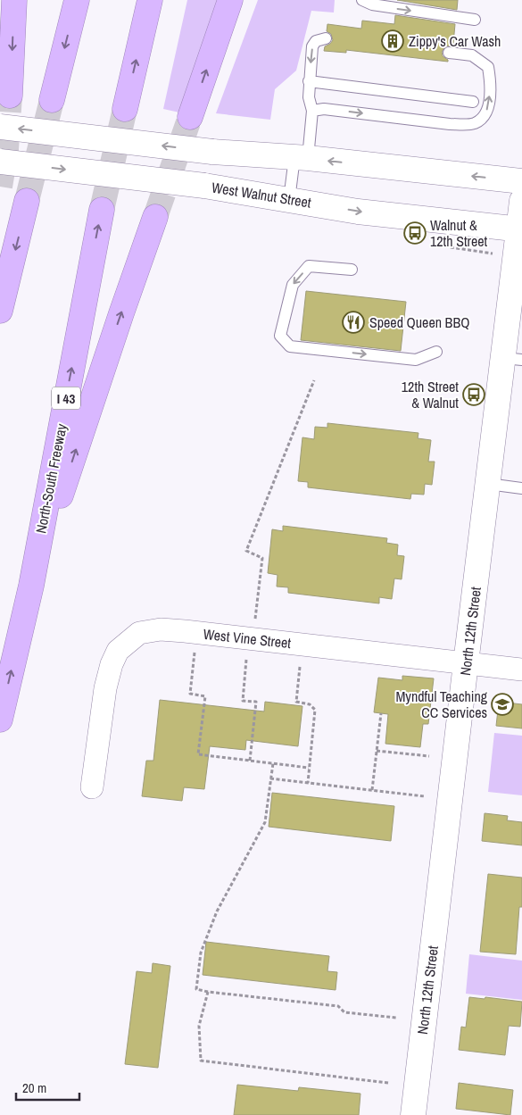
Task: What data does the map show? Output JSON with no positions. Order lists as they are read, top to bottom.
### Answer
{
  "streets": {
    "highway": ["I 43", "North-South Freeway"],
    "main road": ["West Walnut Street", "North 12th Street"],
    "street": ["West Vine Street"]
  },
  "crossings": [
    ["West Walnut Street", "North 12th Street"],
    ["North 12th Street", "West Vine Street"]
  ],
  "places": {
    "building": ["Zippy's Car Wash"],
    "bus stop": ["Walnut & 12th Street", "12th Street & Walnut"],
    "restaurant": ["Speed Queen BBQ"],
    "school or university": ["Myndful Teaching CC Services"]
  },
  "scale_bar": "20 m"
}
